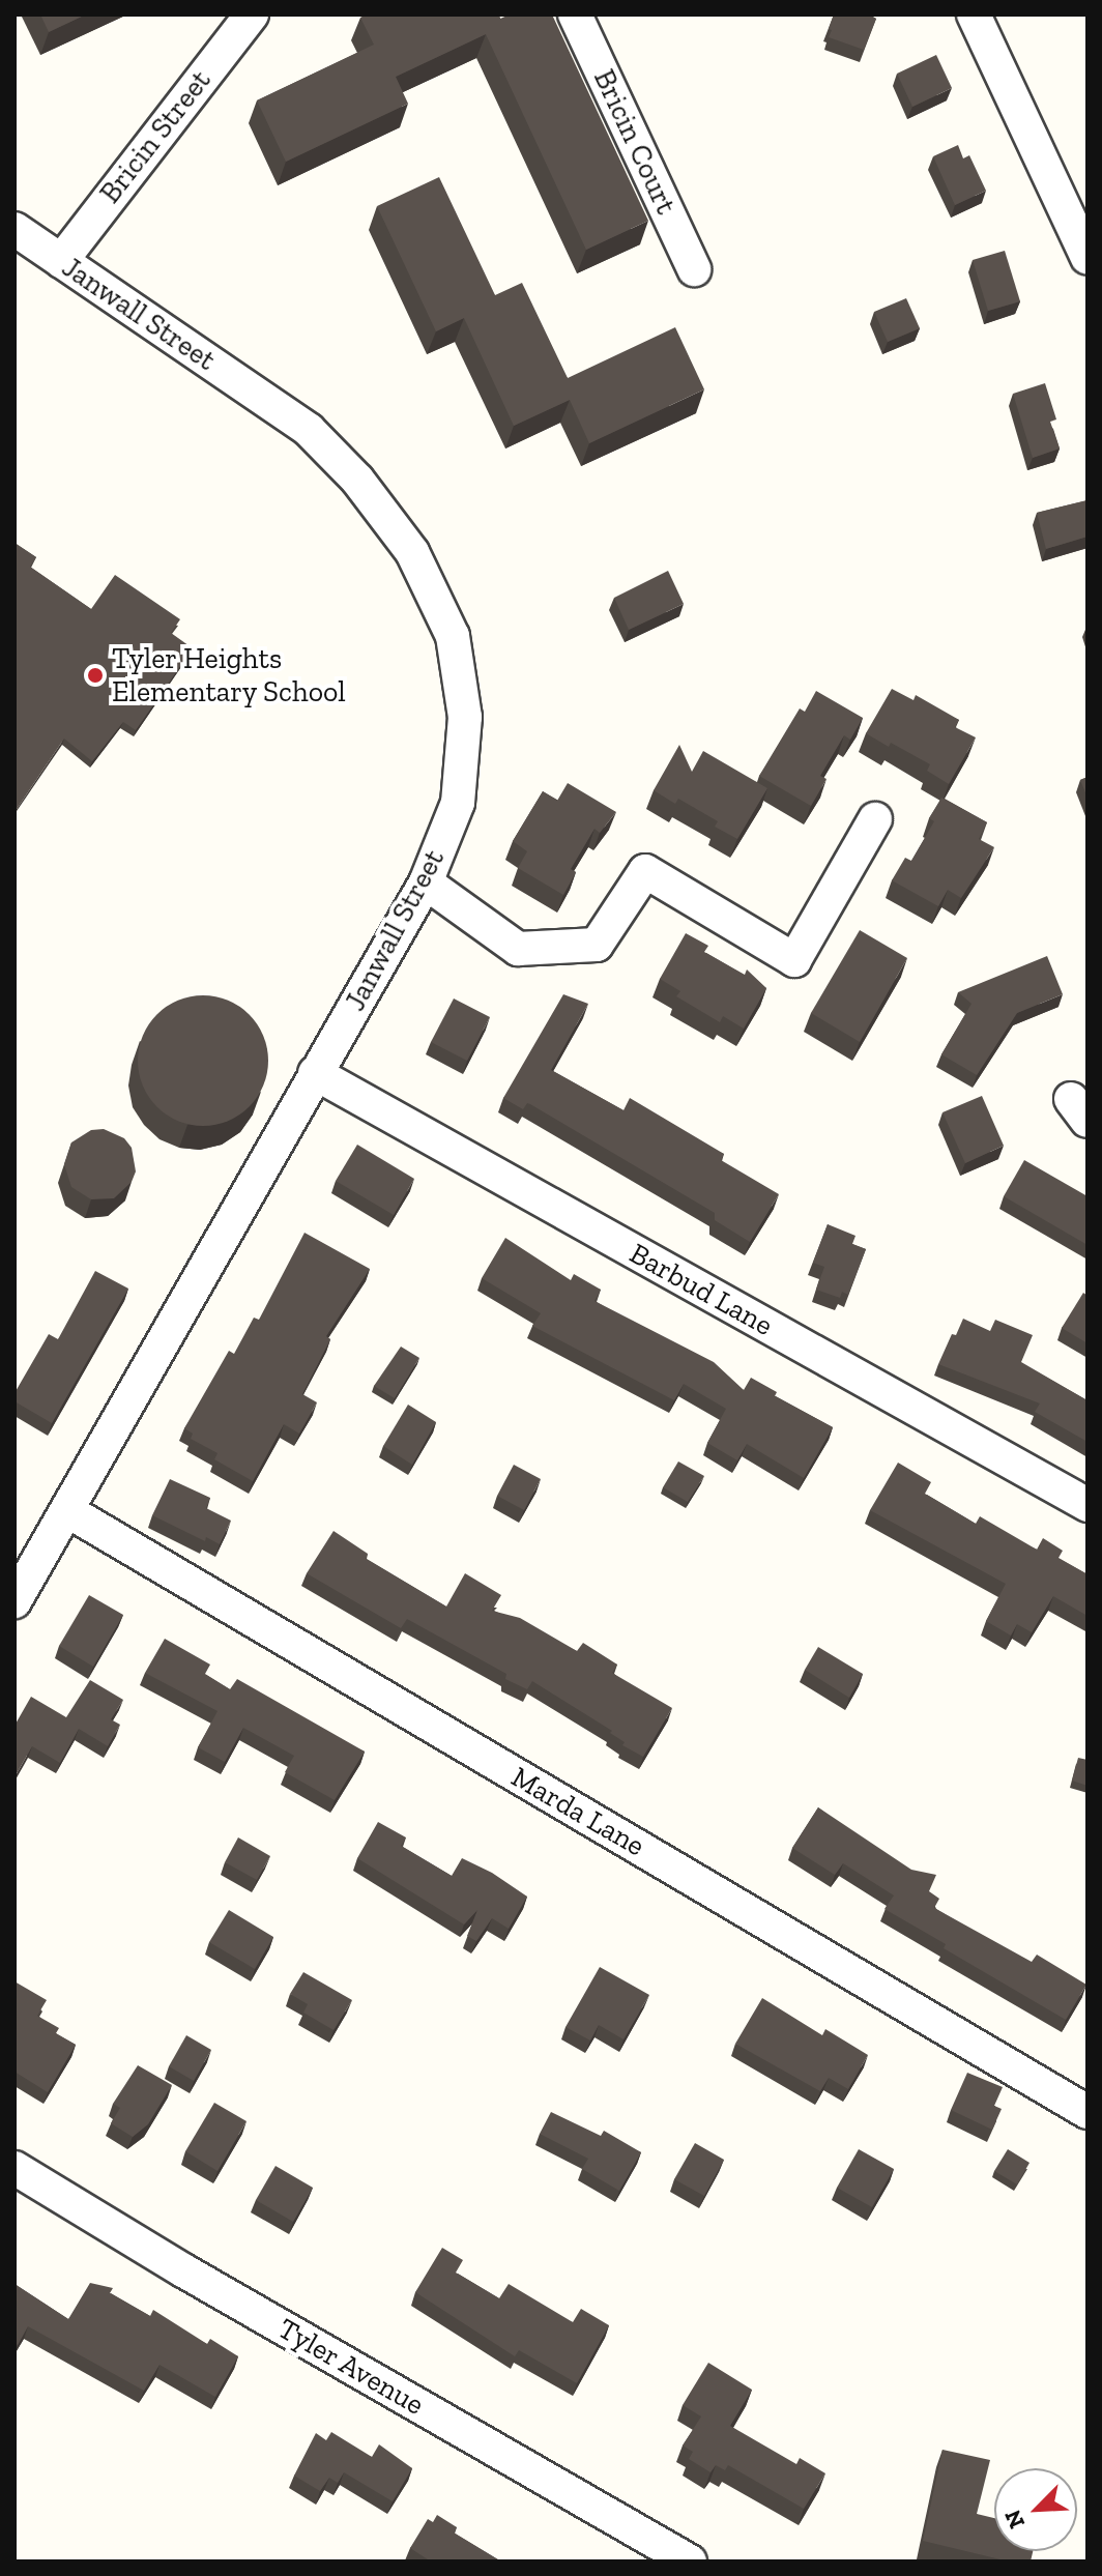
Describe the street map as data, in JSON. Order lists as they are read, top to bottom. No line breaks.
{"streets":{"street":["Bricin Street","Bricin Court","Janwall Street","Barbud Lane","Marda Lane","Tyler Avenue"]},"crossings":[["Bricin Street","Janwall Street"],["Janwall Street","Barbud Lane"],["Janwall Street","Marda Lane"]],"places":["Tyler Heights Elementary School"],"north":"bottom left"}
